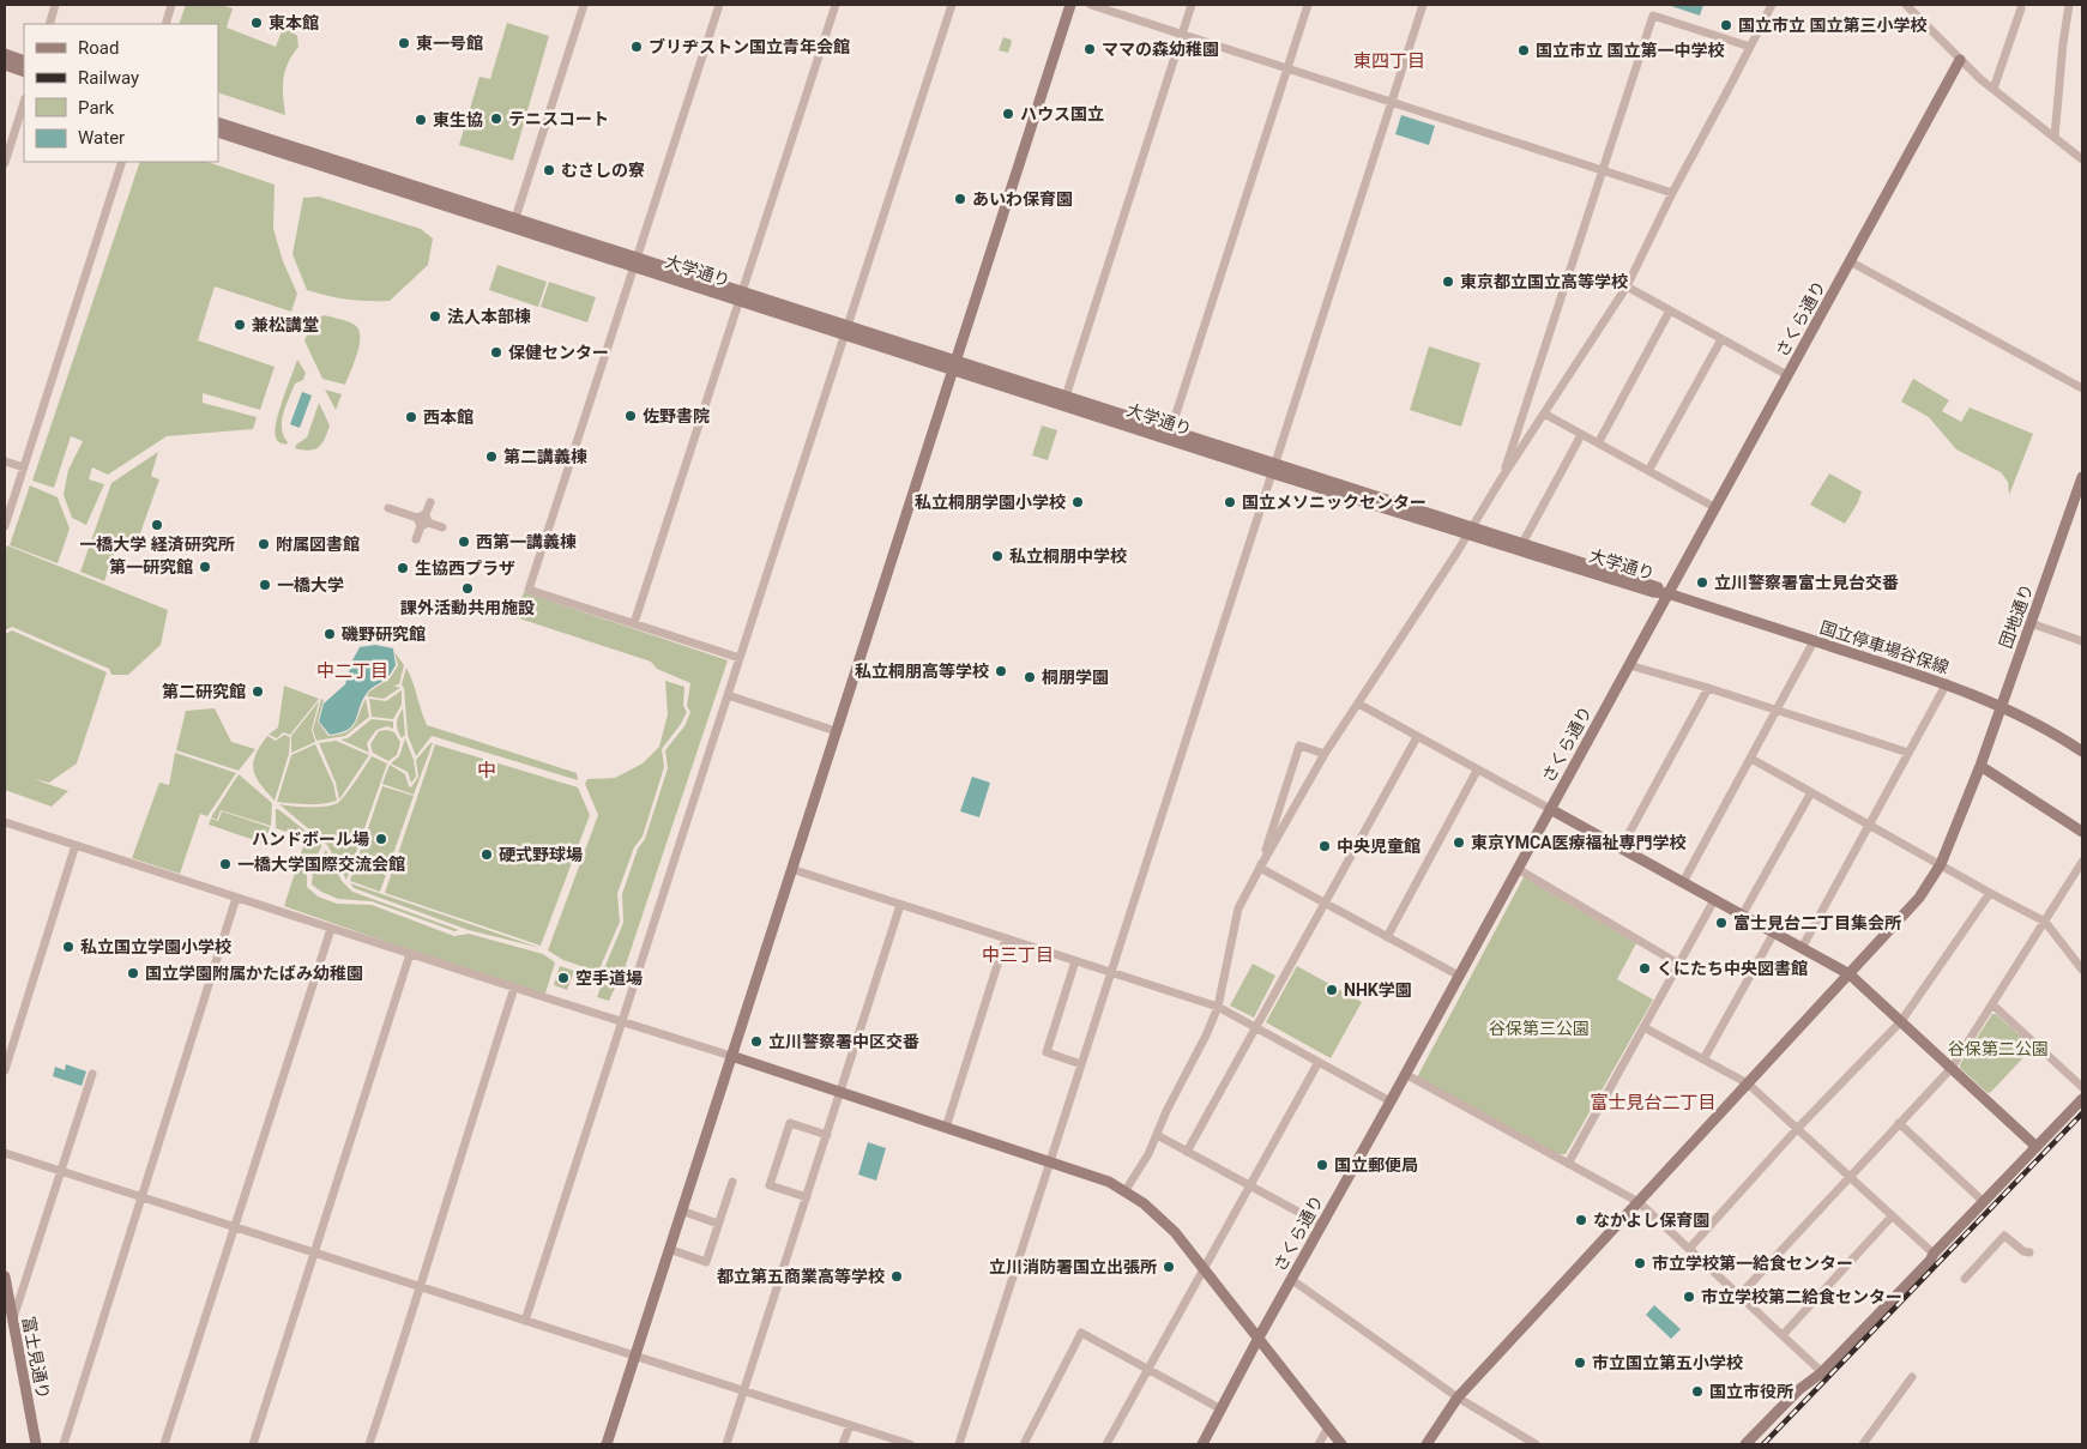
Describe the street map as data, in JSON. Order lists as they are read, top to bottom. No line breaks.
{"streets":{"street":["大学通り","さくら通り","団地通り","国立停車場谷保線","富士見通り"]},"crossings":[["大学通り","さくら通り"],["大学通り","国立停車場谷保線"],["さくら通り","国立停車場谷保線"],["団地通り","国立停車場谷保線"]],"districts":["東四丁目","中二丁目","中","中三丁目","富士見台二丁目"],"parks":["谷保第三公園","谷保第二公園"],"places":["東本館","国立市立 国立第三小学校","東一号館","ブリヂストン国立青年会館","ママの森幼稚園","国立市立 国立第一中学校","ハウス国立","テニスコート","東生協","むさしの寮","あいわ保育園","東京都立国立高等学校","法人本部棟","兼松講堂","保健センター","佐野書院","西本館","第二講義棟","私立桐朋学園小学校","国立メソニックセンター","一橋大学 経済研究所","西第一講義棟","附属図書館","私立桐朋中学校","第一研究館","生協西プラザ","立川警察署富士見台交番","一橋大学","課外活動共用施設","磯野研究館","私立桐朋高等学校","桐朋学園","第二研究館","ハンドボール場","東京YMCA医療福祉専門学校","中央児童館","硬式野球場","一橋大学国際交流会館","富士見台二丁目集会所","私立国立学園小学校","くにたち中央図書館","国立学園附属かたばみ幼稚園","空手道場","NHK学園","立川警察署中区交番","国立郵便局","なかよし保育園","市立学校第一給食センター","立川消防署国立出張所","都立第五商業高等学校","市立学校第二給食センター","市立国立第五小学校","国立市役所"],"legend":["Road","Railway","Park","Water"]}
